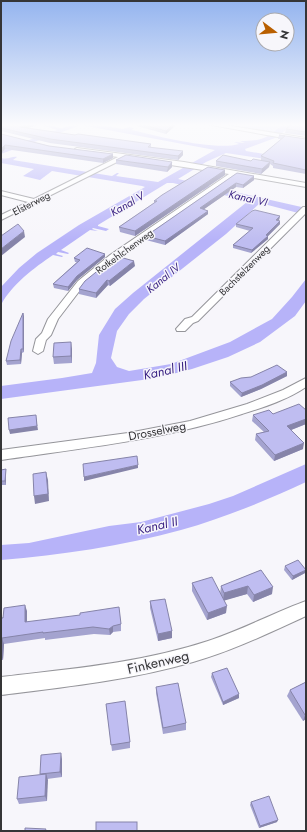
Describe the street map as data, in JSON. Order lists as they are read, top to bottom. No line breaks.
{"streets":{"street":["Elsterweg","Rotkehlchenweg","Bachstelzenweg","Drosselweg","Finkenweg"]},"water":["Kanal VI","Kanal V","Kanal IV","Kanal III","Kanal II"],"north":"right"}
